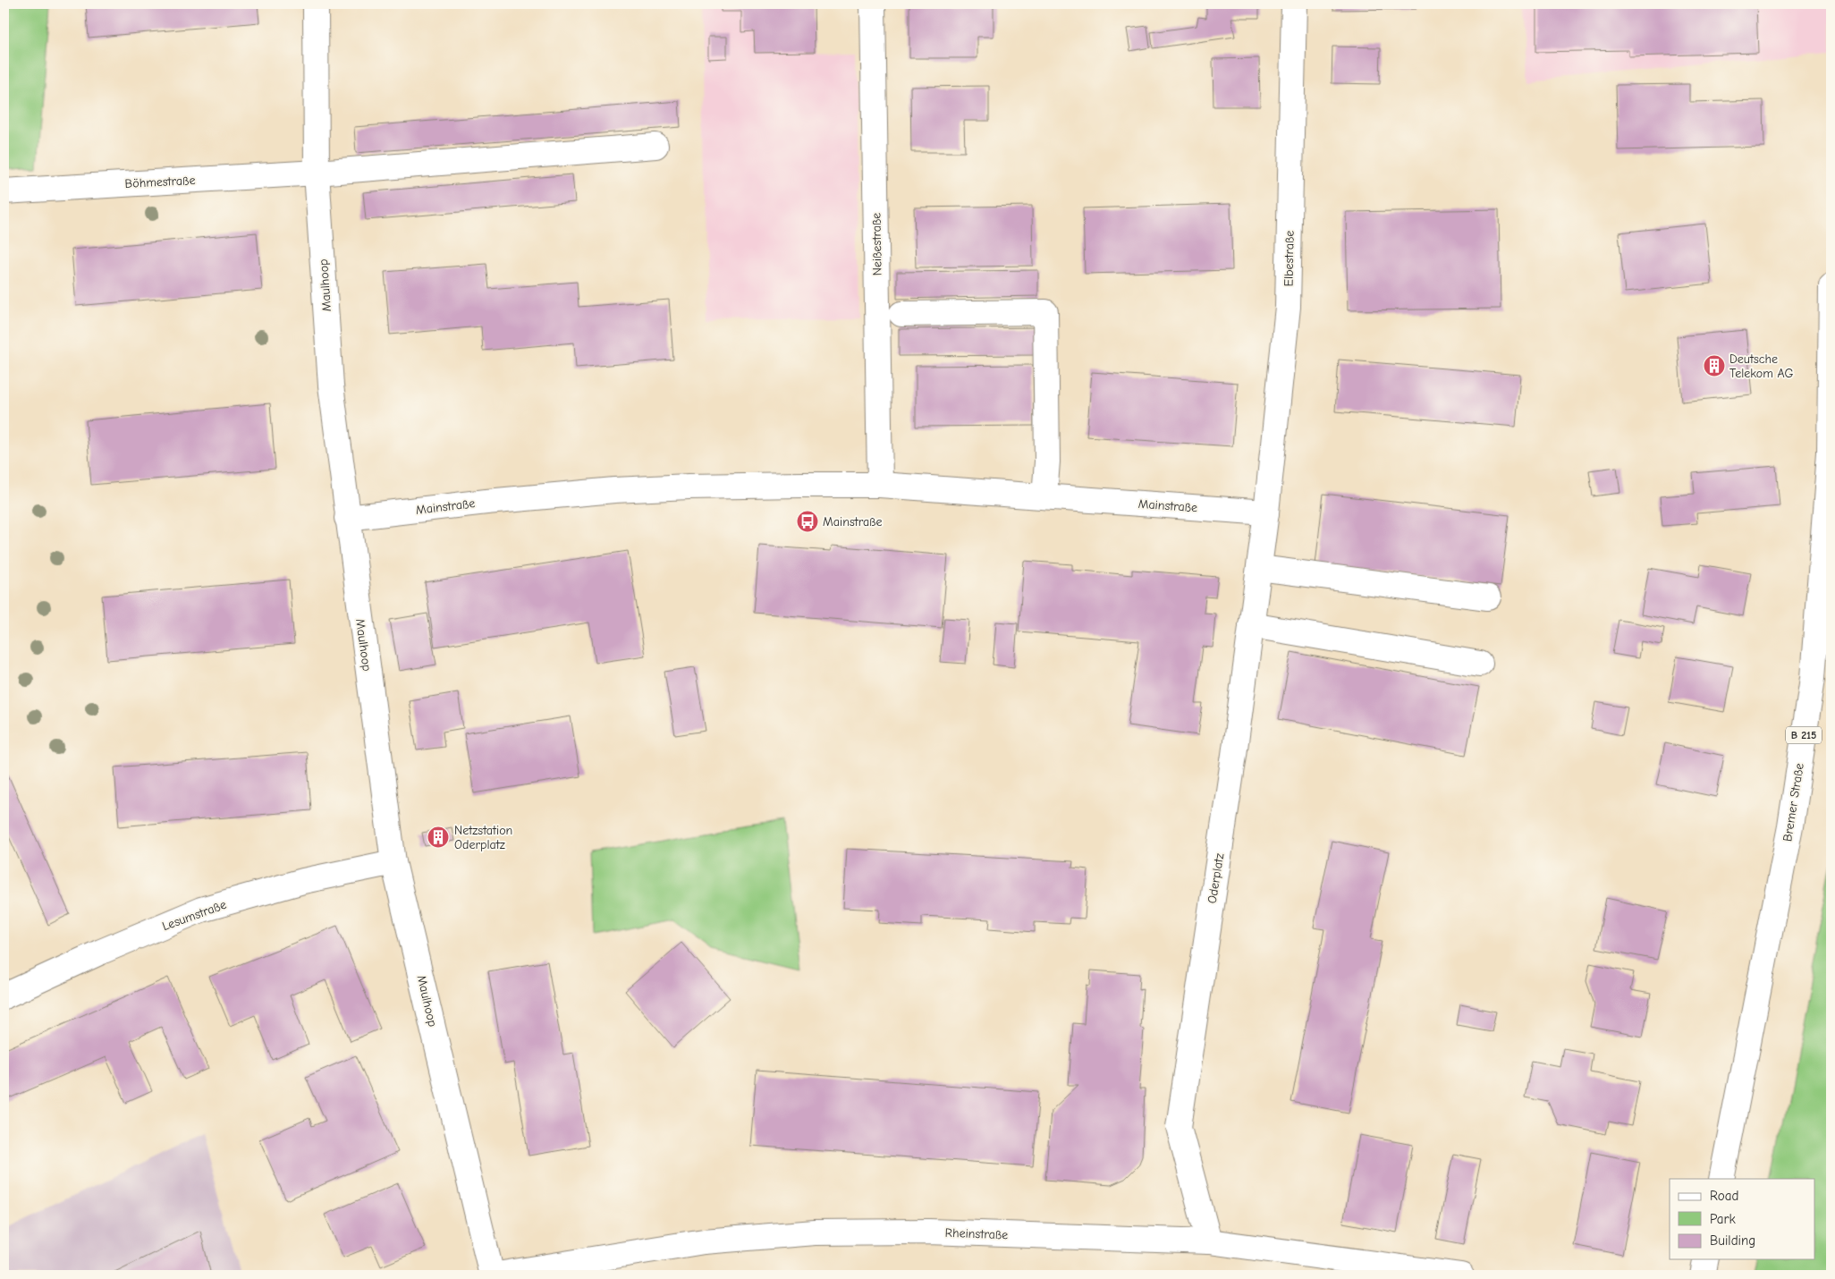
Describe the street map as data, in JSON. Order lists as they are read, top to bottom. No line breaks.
{"streets":{"street":["Böhmestraße","Neißestraße","Elbestraße","Maulhoop","Mainstraße","B 215","Bremer Straße","Oderplatz","Lesumstraße","Rheinstraße"]},"crossings":[["Böhmestraße","Maulhoop"],["Neißestraße","Mainstraße"],["Elbestraße","Mainstraße"],["Elbestraße","Oderplatz"],["Maulhoop","Mainstraße"],["Maulhoop","Lesumstraße"],["Maulhoop","Rheinstraße"],["Mainstraße","Oderplatz"],["Oderplatz","Rheinstraße"]],"places":{"building":["Deutsche Telekom AG","Netzstation Oderplatz"],"bus stop":["Mainstraße"]},"legend":["Road","Park","Building"]}
